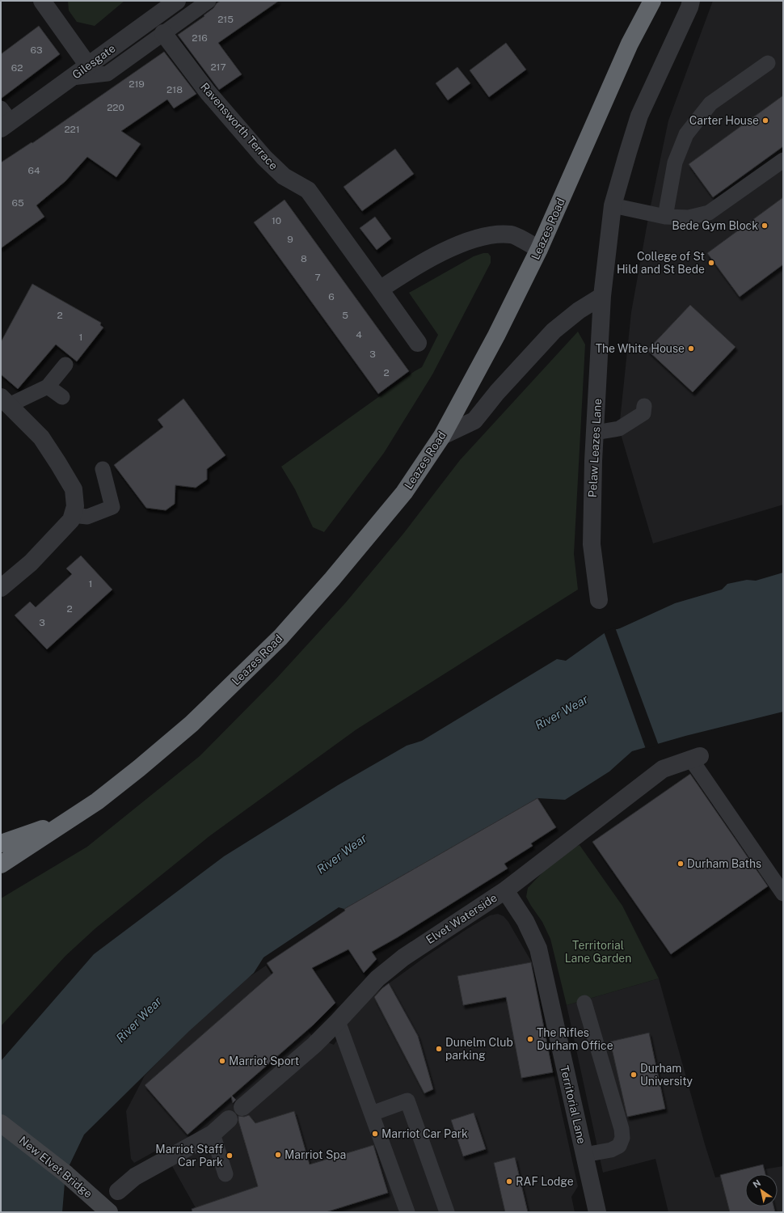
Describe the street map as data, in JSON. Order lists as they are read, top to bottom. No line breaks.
{"streets":{"highway":["Leazes Road"],"street":["Gilesgate","Ravensworth Terrace","Pelaw Leazes Lane","Elvet Waterside","Territorial Lane","New Elvet Bridge"]},"crossings":[["Elvet Waterside","Territorial Lane"]],"water":["River Wear"],"parks":["Territorial Lane Garden"],"places":["Carter House","Bede Gym Block","College of St Hild and St Bede","The White House","Durham Baths","The Rifles Durham Office","Dunelm Club parking","Marriot Sport","Durham University","Marriot Car Park","Marriot Spa","Marriot Staff Car Park","RAF Lodge"],"house_numbers":["215","216","63","217","62","219","218","220","221","64","65","10","9","8","7","6","2","5","4","1","3","2","1","2","3"],"north":"top left"}
